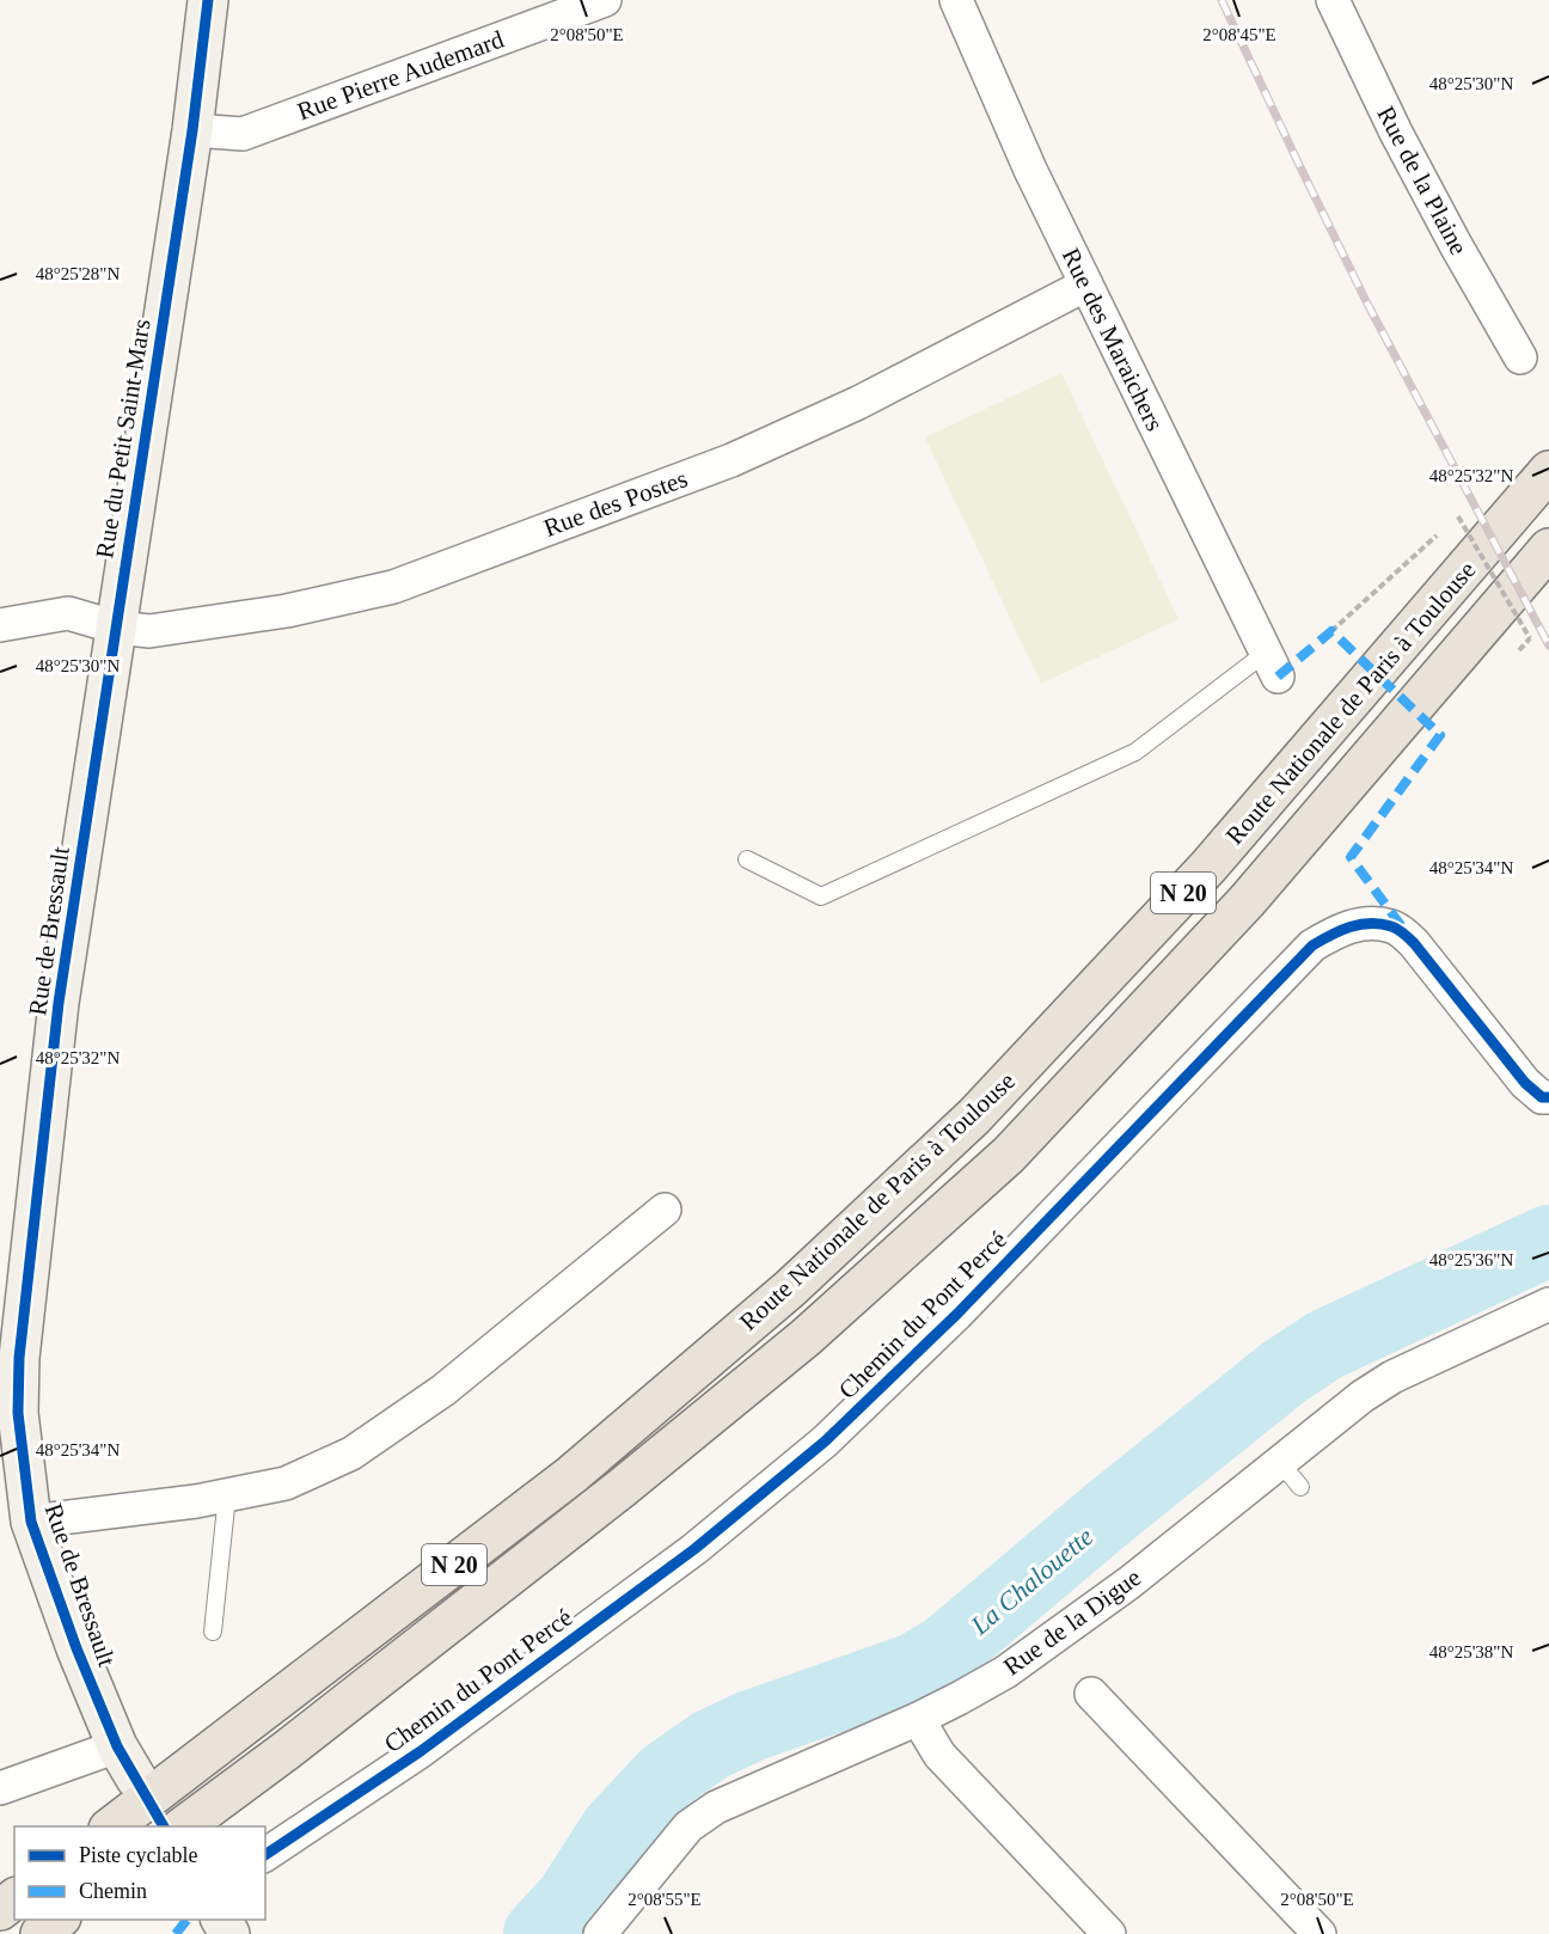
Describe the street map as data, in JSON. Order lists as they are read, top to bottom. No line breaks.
{"streets":{"main road":["Route Nationale de Paris à Toulouse","N 20"],"street":["Rue Pierre Audemard","Rue de la Plaine","Rue des Maraichers","Rue du Petit Saint-Mars","Rue des Postes","Rue de Bressault","Chemin du Pont Percé","Rue de la Digue"]},"crossings":[["Rue Pierre Audemard","Rue du Petit Saint-Mars"],["Rue des Maraichers","Rue des Postes"],["Rue du Petit Saint-Mars","Rue des Postes"],["Rue du Petit Saint-Mars","Rue de Bressault"],["Rue des Postes","Rue de Bressault"]],"water":["La Chalouette"],"legend":["Piste cyclable","Chemin"],"coordinates":["2°08'50\"E","2°08'45\"E","48°25'30\"N","48°25'28\"N","48°25'32\"N","48°25'34\"N","48°25'36\"N","48°25'38\"N","2°08'55\"E"]}
